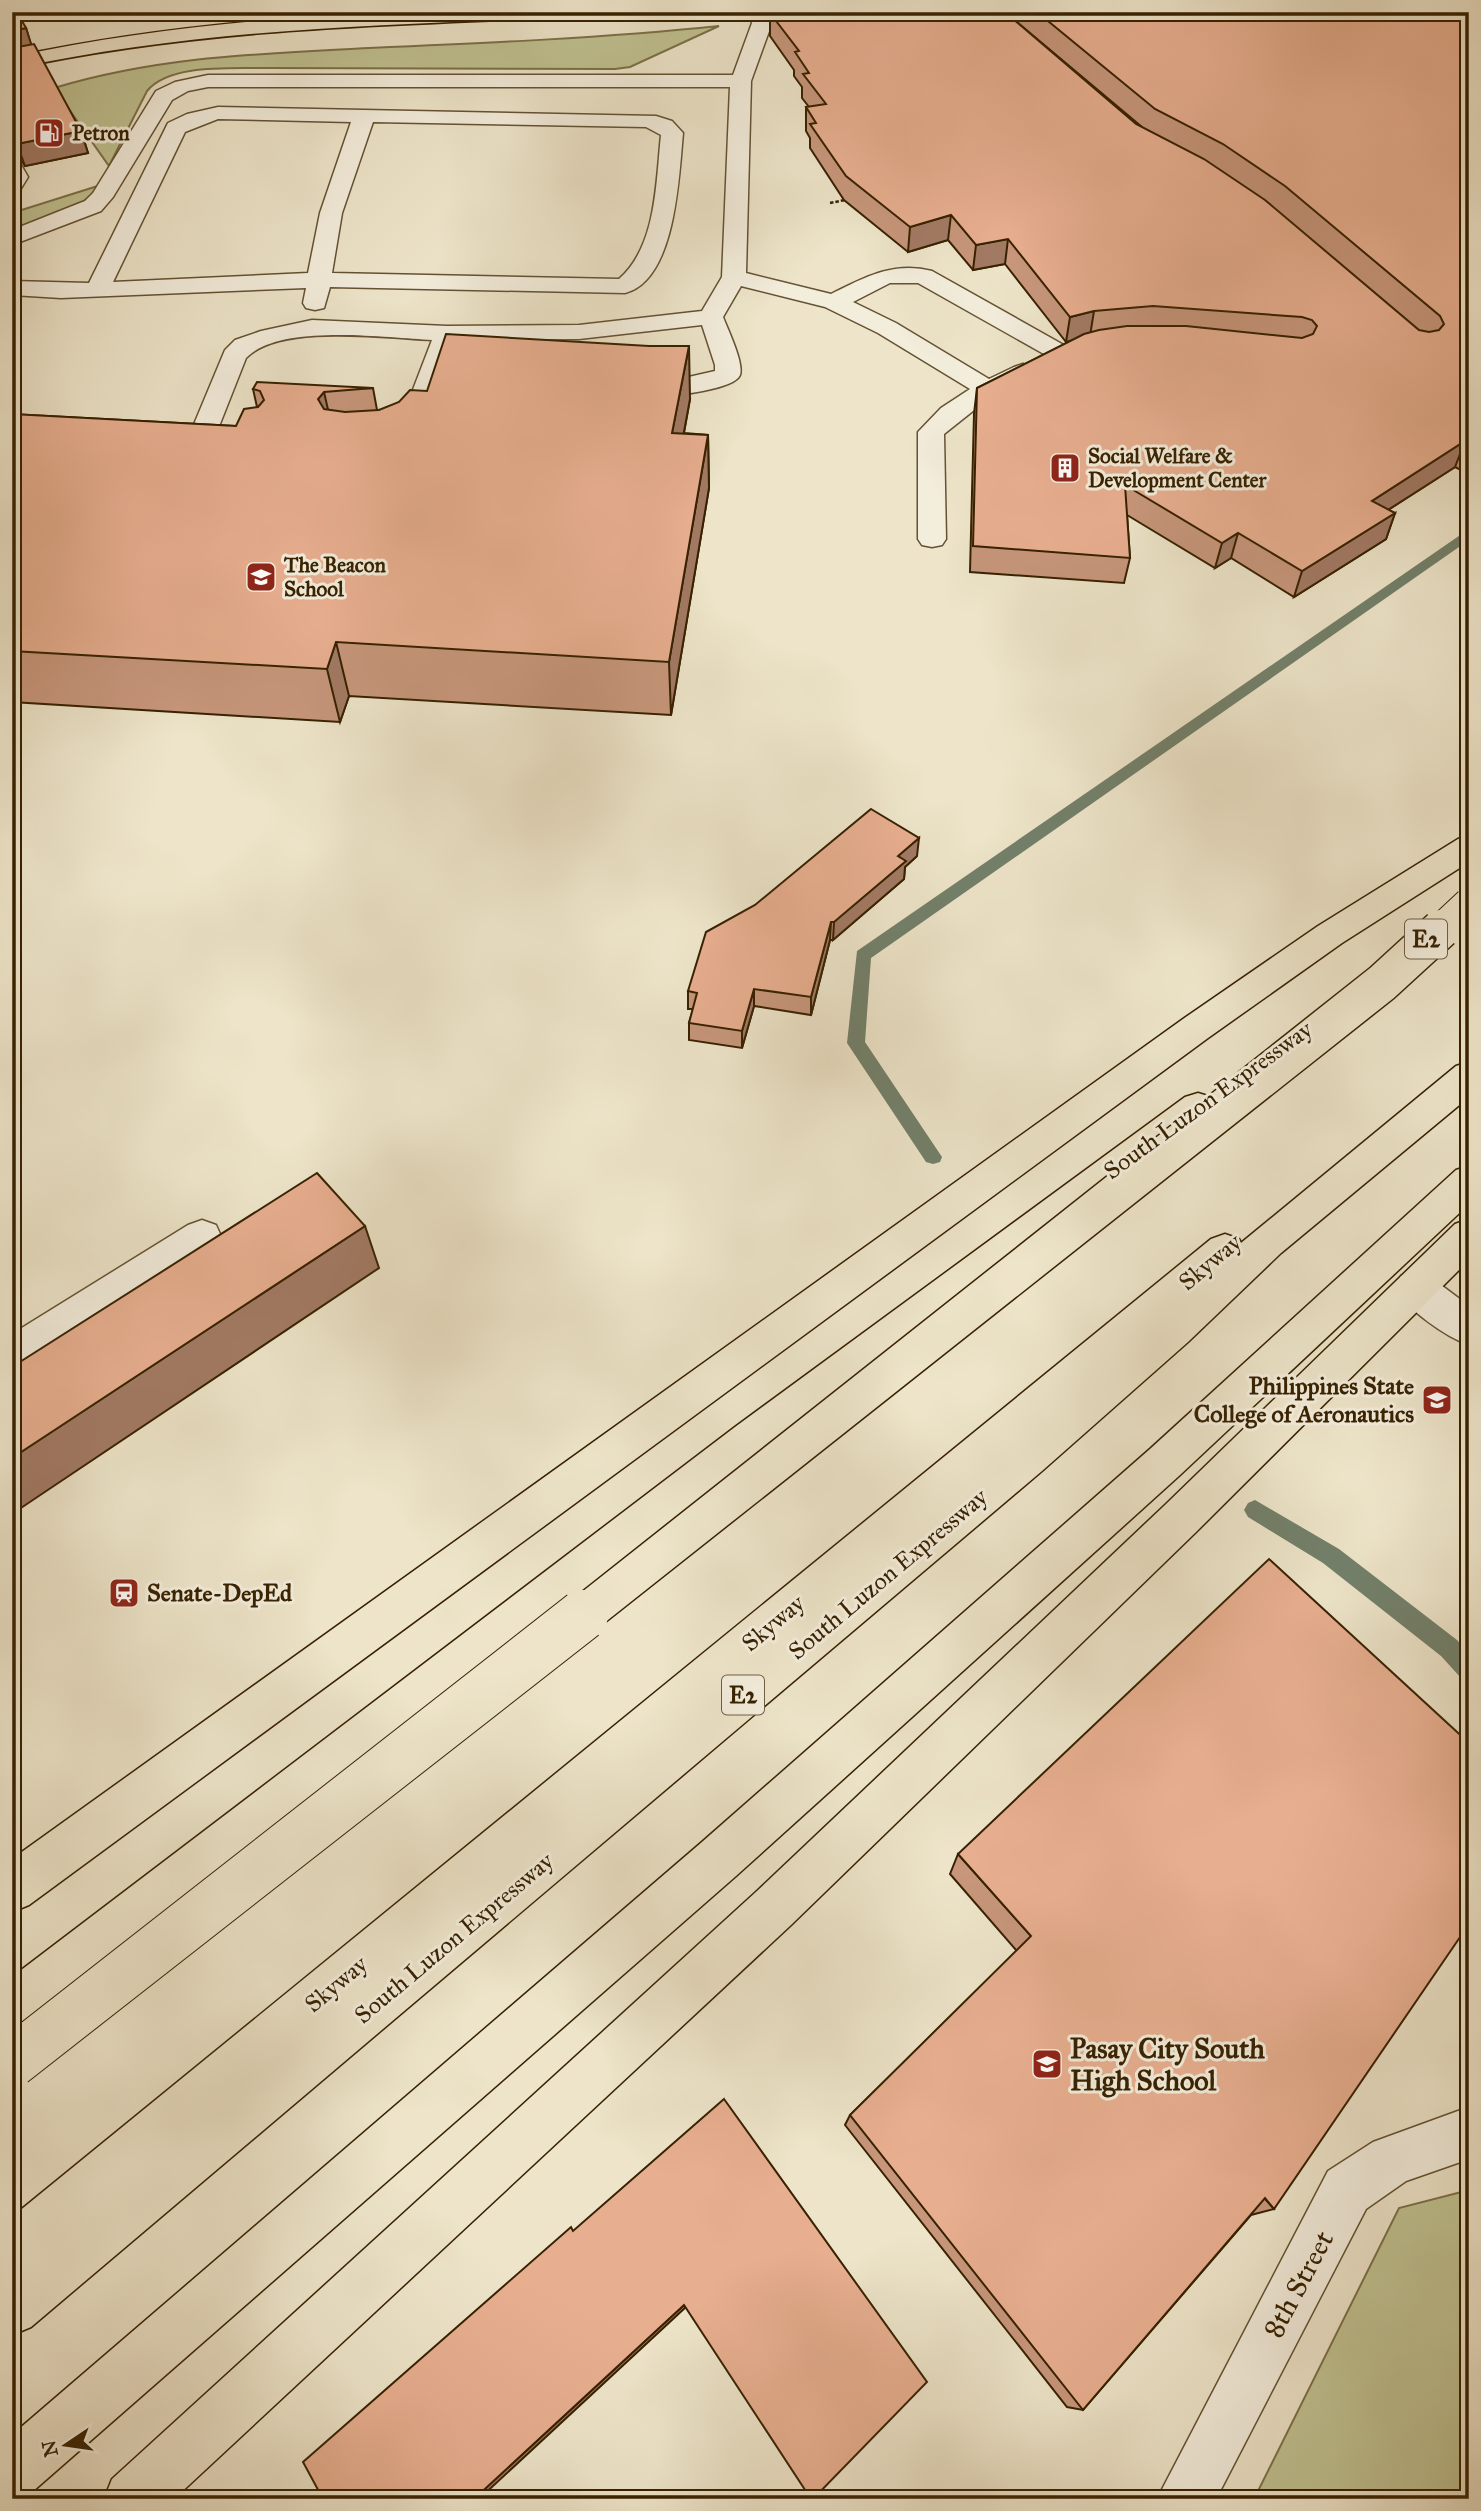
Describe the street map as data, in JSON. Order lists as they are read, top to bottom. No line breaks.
{"streets":{"main road":["E2","South Luzon Expressway","Skyway"],"street":["8th Street"]},"crossings":[["E2","South Luzon Expressway"]],"places":{"fuel station":["Petron"],"building":["Social Welfare & Development Center"],"school or university":["The Beacon School","Philippines State College of Aeronautics","Pasay City South High School"],"station":["Senate-DepEd"]},"north":"left"}
